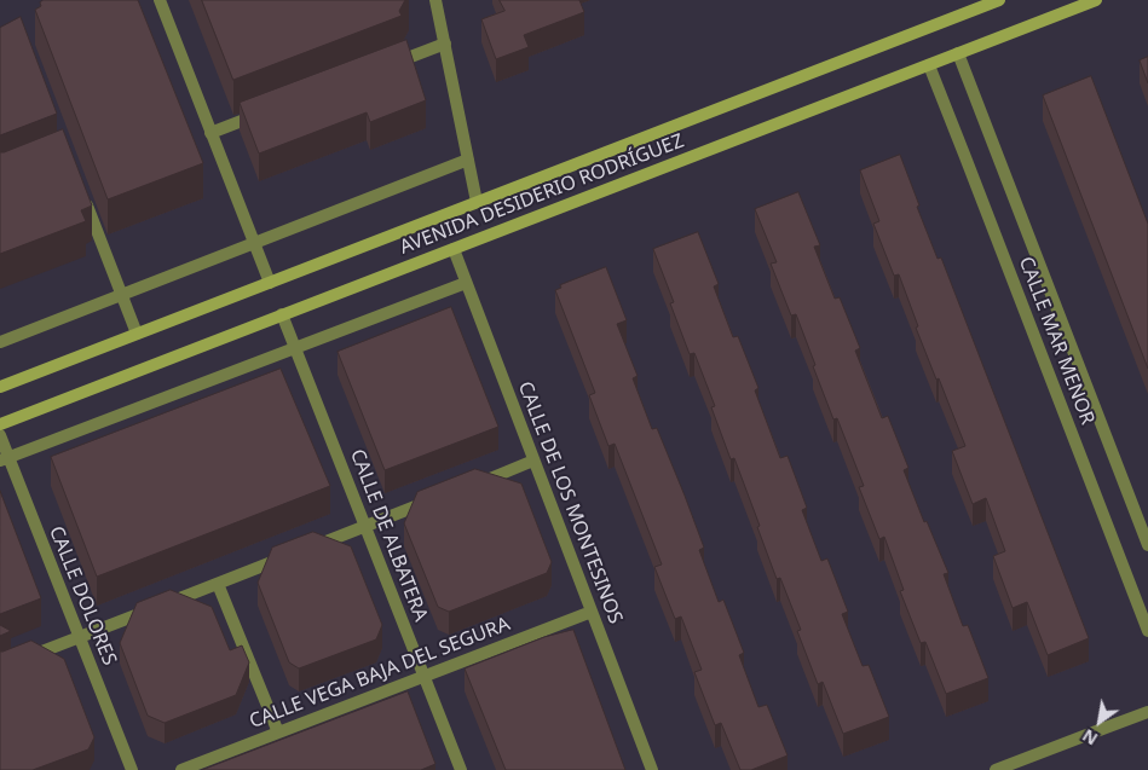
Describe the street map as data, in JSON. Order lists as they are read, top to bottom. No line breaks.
{"streets":{"street":["AVENIDA DESIDERIO RODRÍGUEZ","CALLE MAR MENOR","CALLE DE LOS MONTESINOS","CALLE DE ALBATERA","CALLE DOLORES","CALLE VEGA BAJA DEL SEGURA"]},"crossings":[["AVENIDA DESIDERIO RODRÍGUEZ","CALLE MAR MENOR"],["AVENIDA DESIDERIO RODRÍGUEZ","CALLE DE LOS MONTESINOS"],["AVENIDA DESIDERIO RODRÍGUEZ","CALLE DE ALBATERA"],["CALLE DE LOS MONTESINOS","CALLE VEGA BAJA DEL SEGURA"],["CALLE DE ALBATERA","CALLE VEGA BAJA DEL SEGURA"]],"north":"bottom left"}
